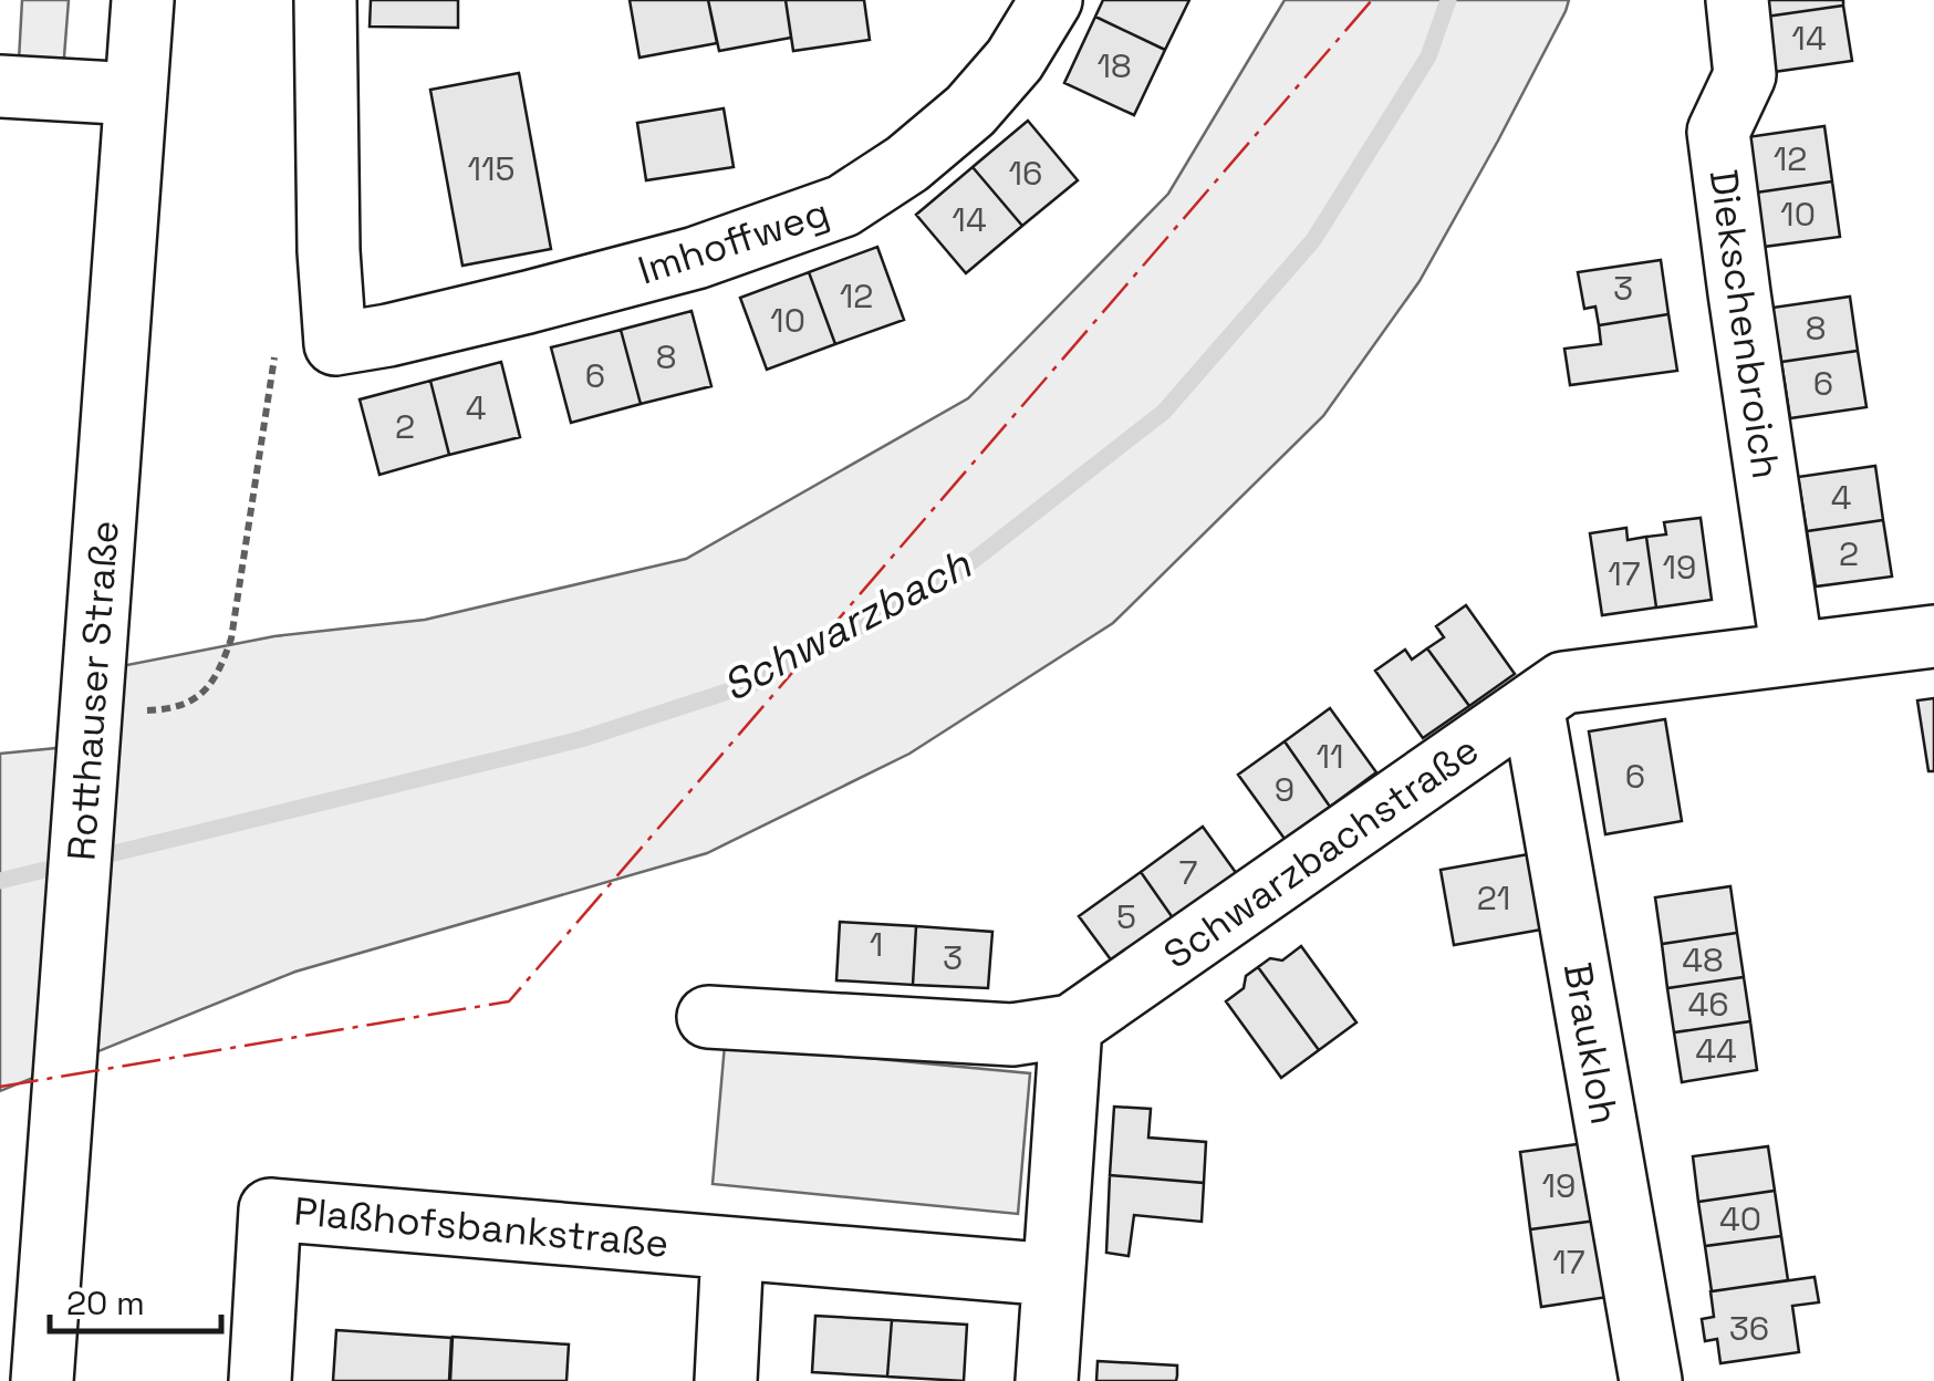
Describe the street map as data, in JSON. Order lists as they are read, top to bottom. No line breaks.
{"streets":{"street":["Imhoffweg","Diekschenbroich","Rotthauser Straße","Schwarzbachstraße","Braukloh","Plaßhofsbankstraße"]},"crossings":[["Diekschenbroich","Schwarzbachstraße"],["Schwarzbachstraße","Braukloh"]],"water":["Schwarzbach"],"house_numbers":["14","18","12","115","16","10","14","3","12","10","8","8","6","6","4","2","4","2","19","17","11","6","9","7","21","5","1","3","48","46","44","19","40","17","36"],"scale_bar":"20 m"}
